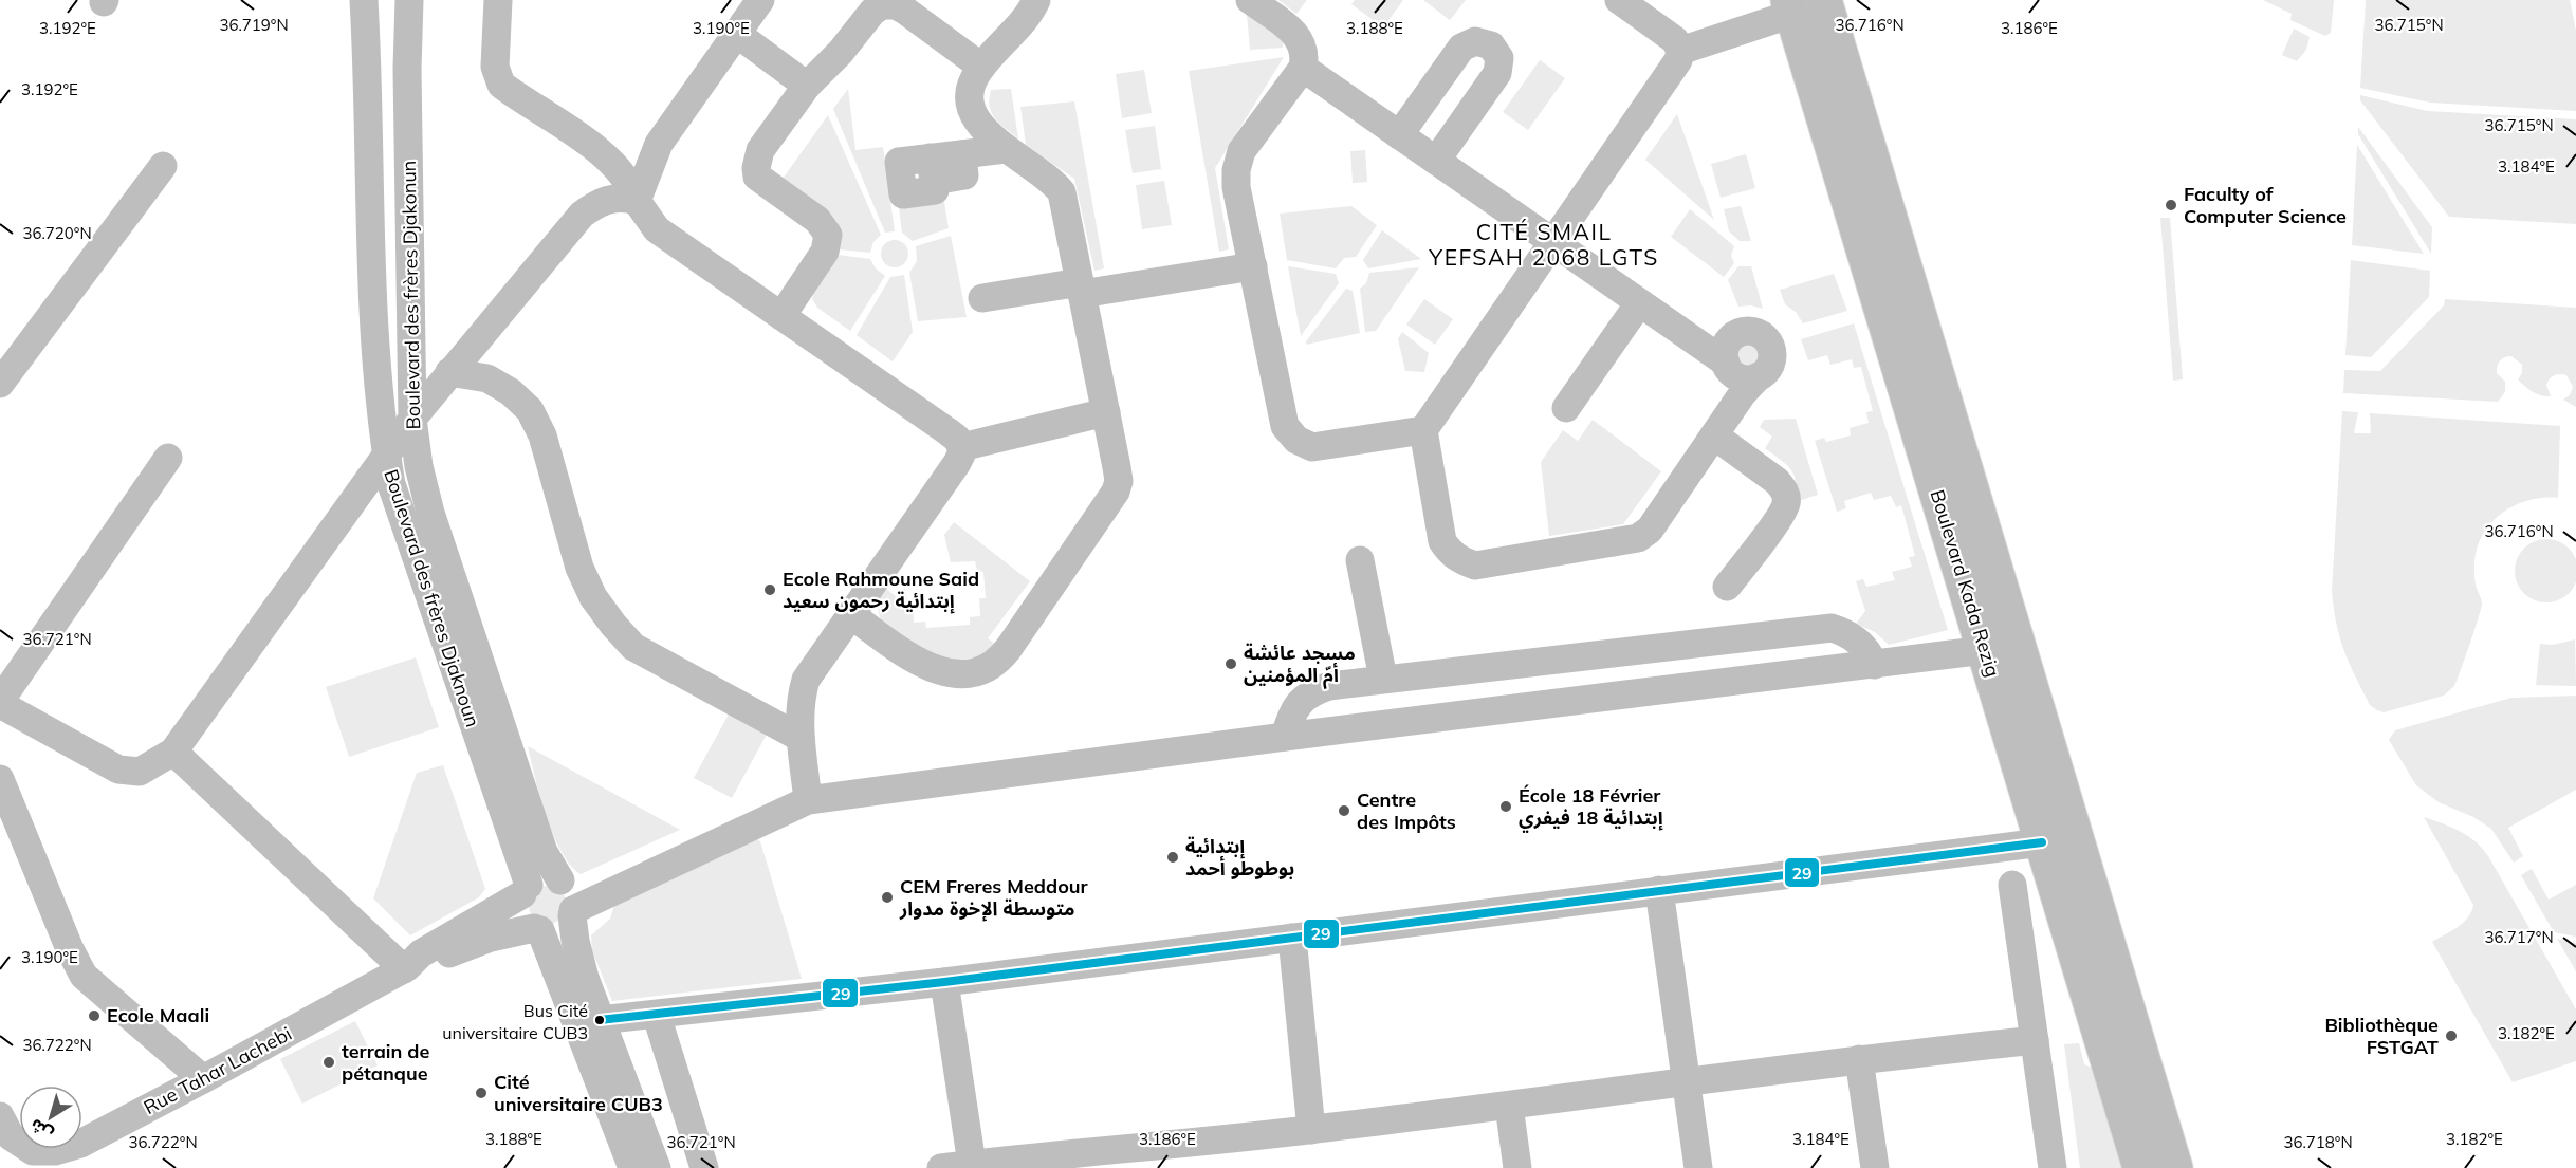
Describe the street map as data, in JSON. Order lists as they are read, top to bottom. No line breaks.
{"streets":{"main road":["Boulevard Kada Rezig"],"street":["Boulevard des frères Djakonun","Boulevard des frères Djaknoun","Rue Tahar Lachebi"]},"crossings":[["Boulevard des frères Djakonun","Boulevard des frères Djaknoun"]],"districts":["CITÉ SMAIL YEFSAH 2068 LGTS"],"places":["Faculty of Computer Science","Ecole Rahmoune Said إبتدائية رحمون سعيد","مسجد عائشة أمّ المؤمنين","École 18 Février إبتدائية 18 فيفري","Centre des Impôts","إبتدائية بوطوطو أحمد","CEM Freres Meddour متوسطة الإخوة مدوار","Ecole Maali","Bus Cité universitaire CUB3","Bibliothèque FSTGAT","terrain de pétanque","Cité universitaire CUB3"],"lines":["transit line 29"],"north":"bottom left","coordinates":["36.719°N","36.716°N","36.715°N","3.192°E","3.190°E","3.188°E","3.186°E","3.184°E","36.720°N","36.721°N","36.717°N","3.182°E","36.722°N","36.718°N"]}
